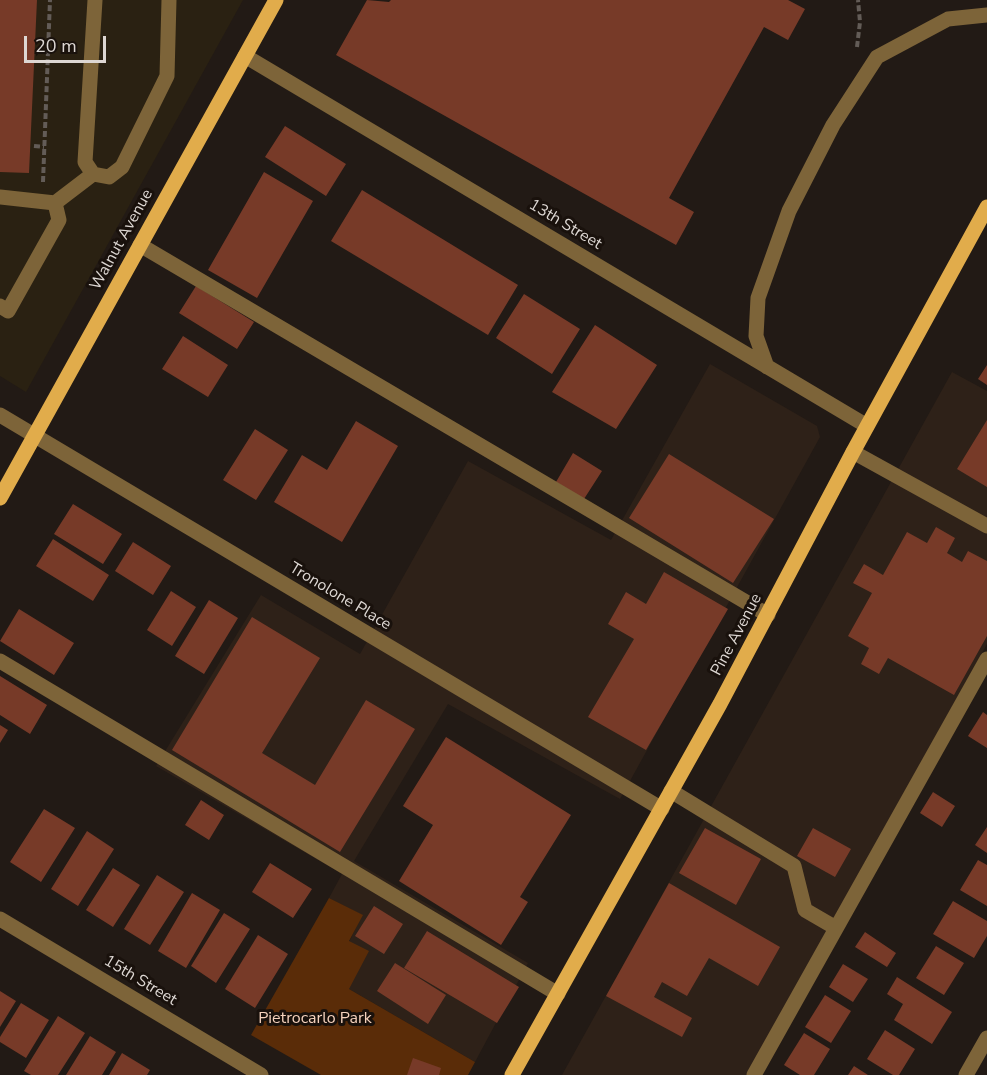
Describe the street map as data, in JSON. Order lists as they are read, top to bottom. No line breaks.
{"streets":{"main road":["Walnut Avenue","Pine Avenue"],"street":["13th Street","Tronolone Place","15th Street"]},"crossings":[["13th Street","Walnut Avenue"],["13th Street","Pine Avenue"],["Walnut Avenue","Tronolone Place"],["Tronolone Place","Pine Avenue"]],"parks":["Pietrocarlo Park"],"scale_bar":"20 m"}
